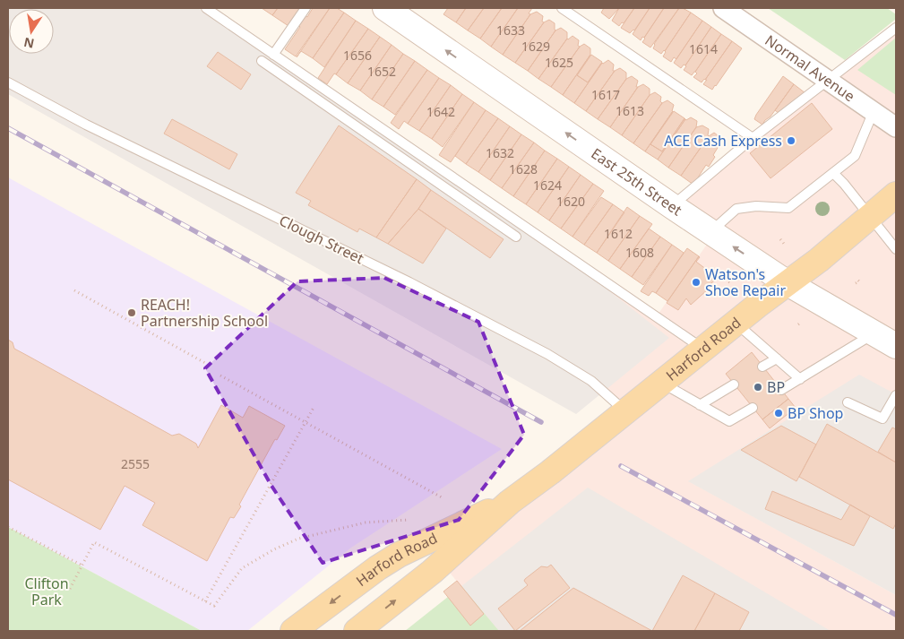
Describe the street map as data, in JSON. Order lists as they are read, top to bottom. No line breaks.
{"streets":{"main road":["East 25th Street","Harford Road"],"street":["Normal Avenue"],"lane":["Clough Street"]},"crossings":[["East 25th Street","Harford Road"],["Clough Street","Harford Road"]],"one_way":["East 25th Street"],"parks":["Clifton Park"],"places":["ACE Cash Express","Watson's Shoe Repair","REACH! Partnership School","BP","BP Shop"],"house_numbers":["1633","1629","1614","1656","1625","1652","1617","1613","1642","1632","1628","1624","1620","1612","1608","2555"],"north":"bottom"}
